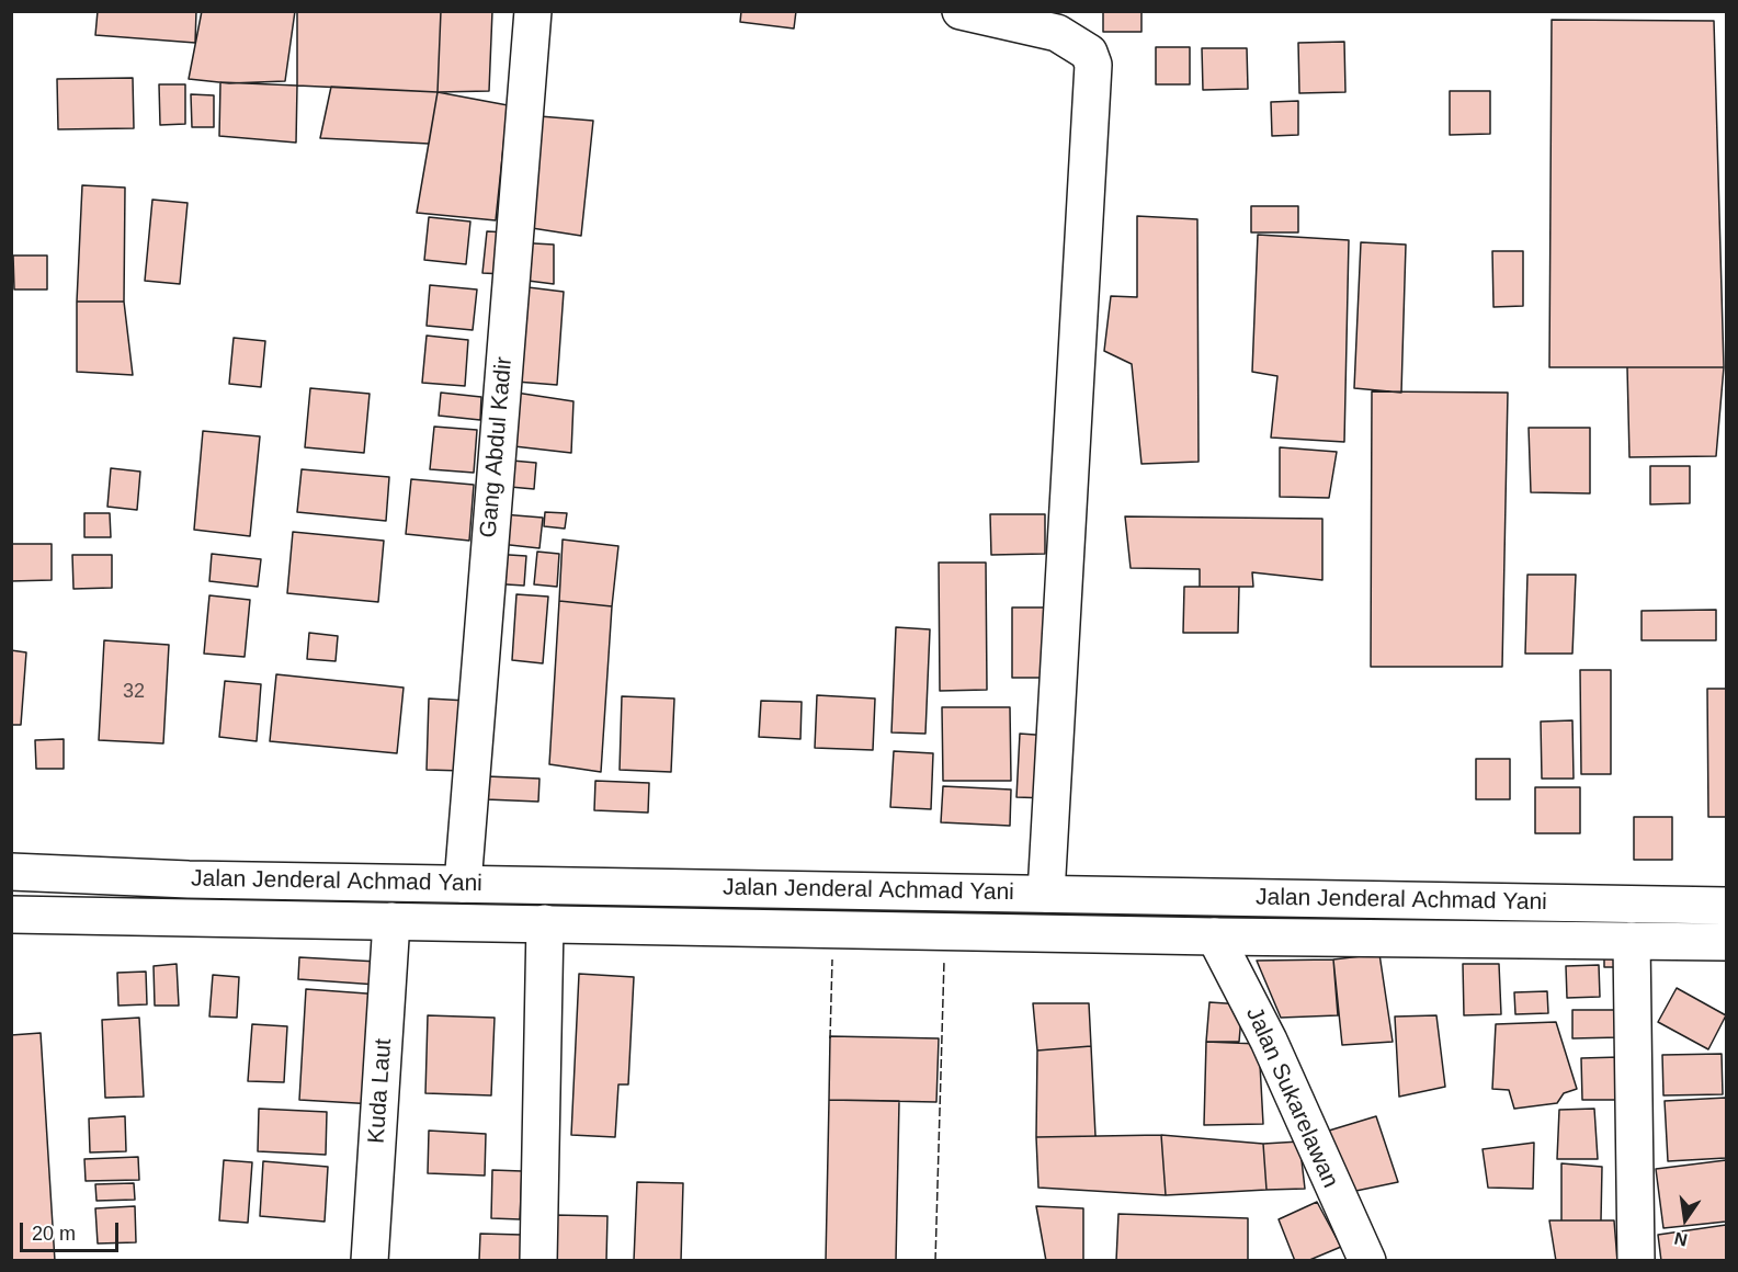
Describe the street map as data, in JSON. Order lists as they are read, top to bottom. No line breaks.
{"streets":{"main road":["Gang Abdul Kadir","Jalan Jenderal Achmad Yani","Kuda Laut","Jalan Sukarelawan"]},"crossings":[["Gang Abdul Kadir","Jalan Jenderal Achmad Yani"],["Jalan Jenderal Achmad Yani","Kuda Laut"],["Jalan Jenderal Achmad Yani","Jalan Sukarelawan"]],"house_numbers":["32"],"scale_bar":"20 m","north":"bottom"}
